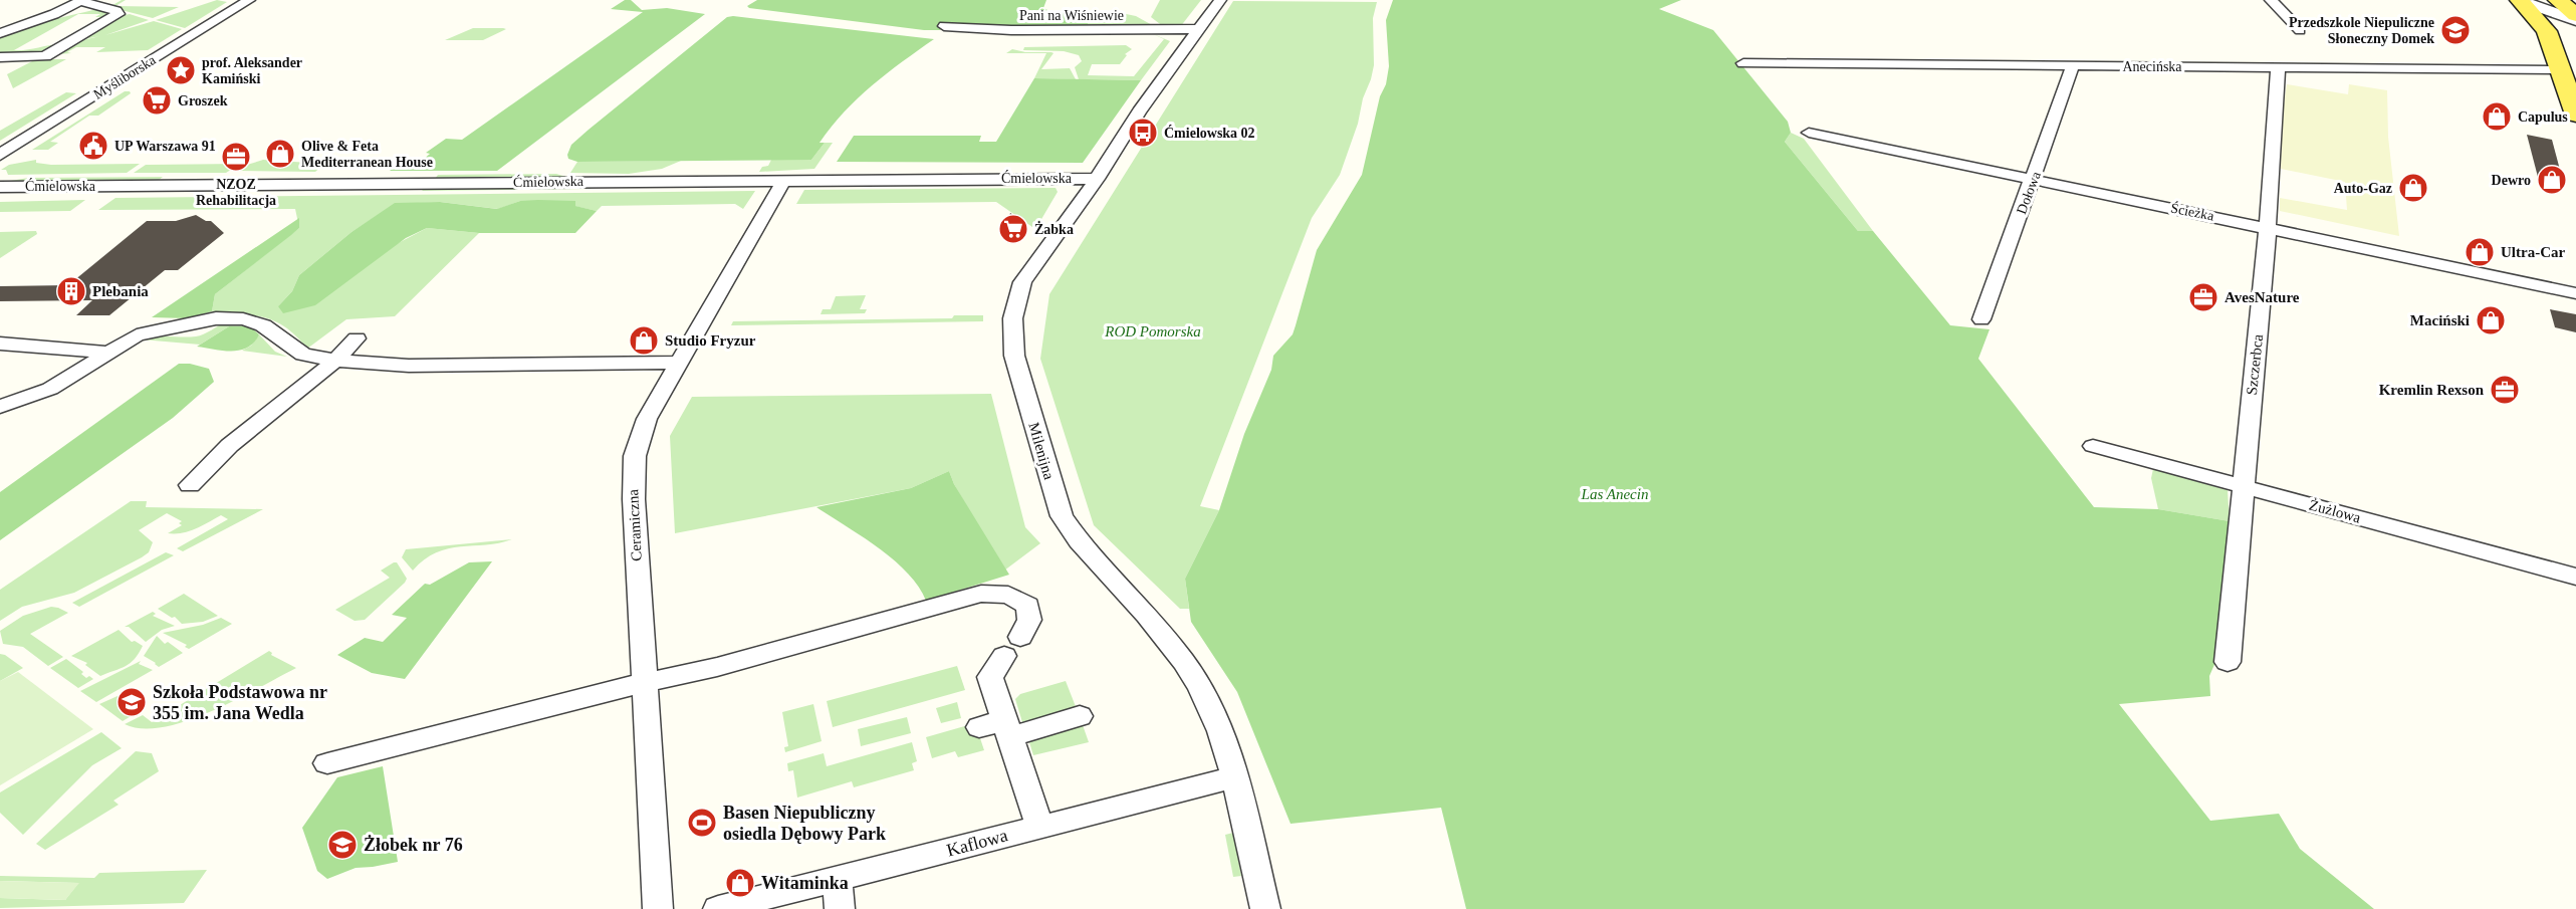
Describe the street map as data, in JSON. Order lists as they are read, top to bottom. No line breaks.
{"streets":{"street":["Pani na Wiśniewie","Anecińska","Myśliborska","Ćmielowska","Dołowa","Ścieżka","Szczerbca","Milenijna","Żużlowa","Ceramiczna","Kaflowa"]},"crossings":[["Pani na Wiśniewie","Milenijna"],["Anecińska","Dołowa"],["Anecińska","Szczerbca"],["Ćmielowska","Milenijna"],["Ćmielowska","Ceramiczna"],["Dołowa","Ścieżka"],["Ścieżka","Szczerbca"],["Szczerbca","Żużlowa"],["Milenijna","Kaflowa"]],"parks":["ROD Pomorska","Las Anecin"],"places":{"school or university":["Przedszkole Niepuliczne Słoneczny Domek","Szkoła Podstawowa nr 355 im. Jana Wedla","Żłobek nr 76"],"place":["prof. Aleksander Kamiński"],"supermarket":["Groszek","Żabka"],"shop":["Capulus","Olive & Feta Mediterranean House","Dewro","Auto-Gaz","Ultra-Car","Maciński","Studio Fryzur","Witaminka"],"bus stop":["Ćmielowska 02"],"public building":["UP Warszawa 91"],"office":["NZOZ Rehabilitacja","AvesNature","Kremlin Rexson"],"building":["Plebania"],"sports":["Basen Niepubliczny osiedla Dębowy Park"]}}
